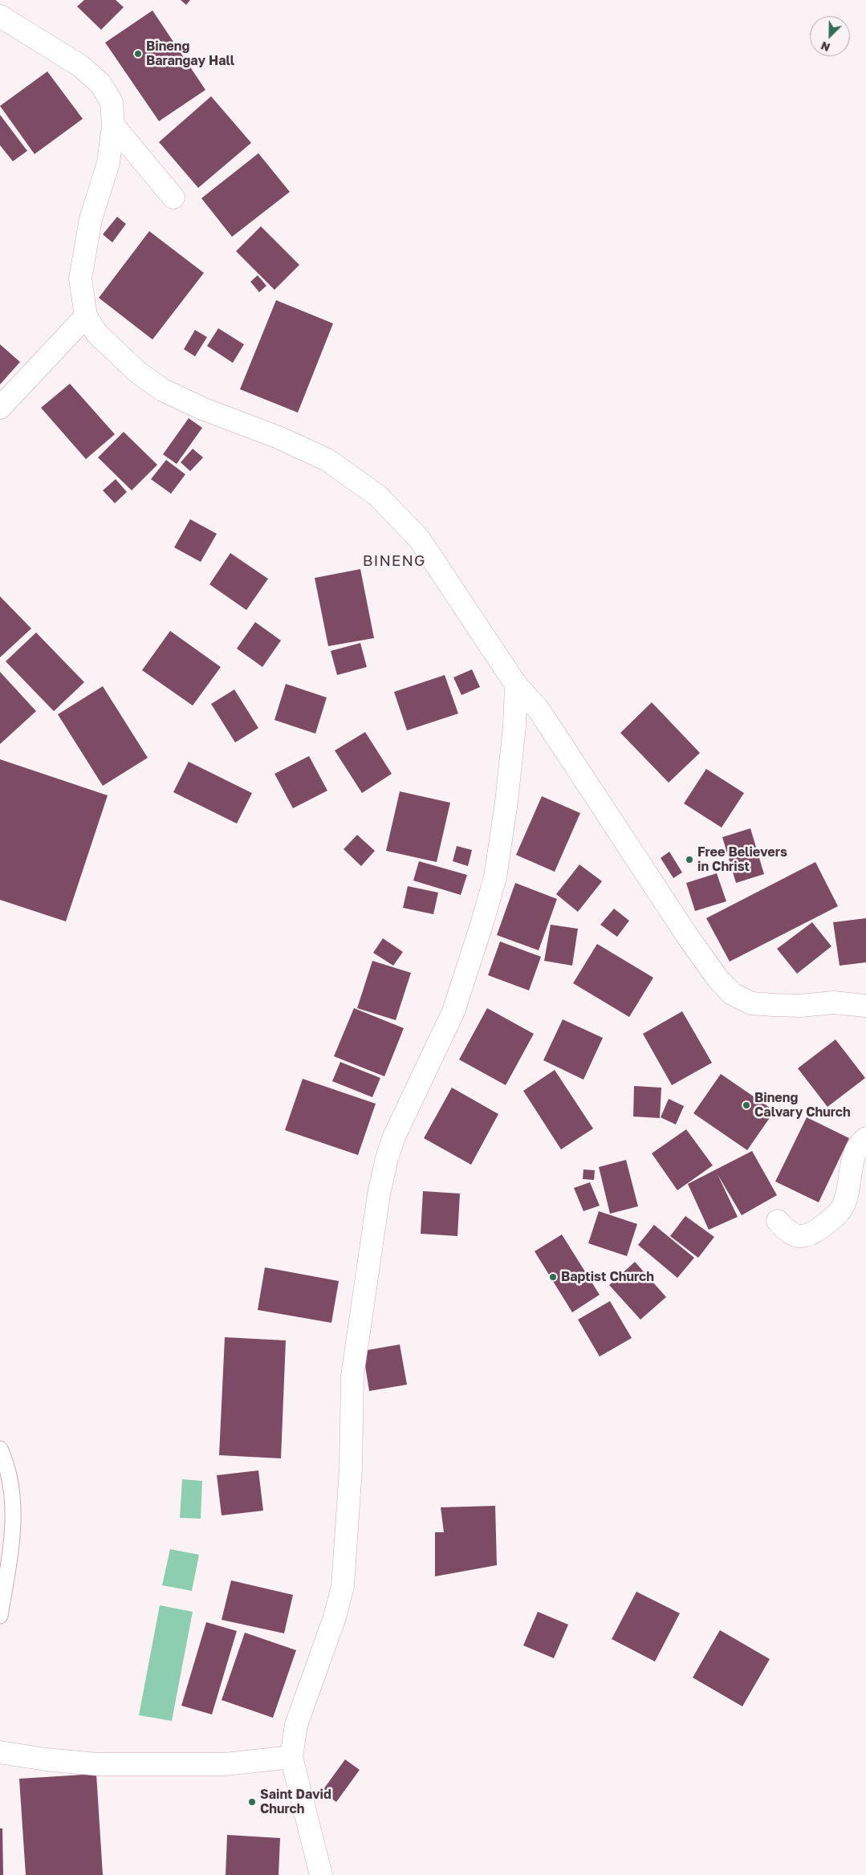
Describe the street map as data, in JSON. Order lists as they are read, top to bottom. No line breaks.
{"districts":["BINENG"],"places":["Bineng Barangay Hall","Free Believers in Christ","Bineng Calvary Church","Baptist Church","Saint David Church"],"north":"bottom left"}
